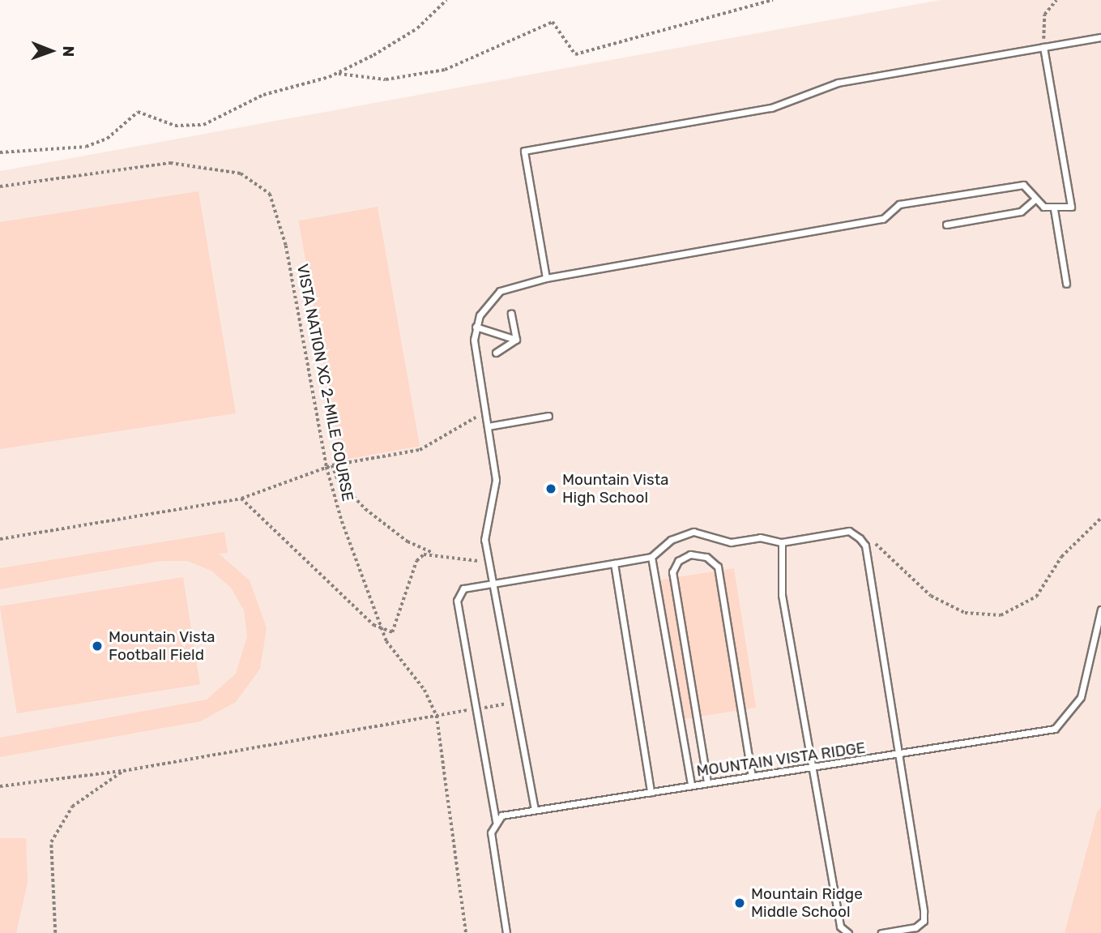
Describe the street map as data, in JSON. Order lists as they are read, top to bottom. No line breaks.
{"streets":{"lane":["MOUNTAIN VISTA RIDGE"],"path":["VISTA NATION XC 2-MILE COURSE"]},"places":["Mountain Vista High School","Mountain Vista Football Field","Mountain Ridge Middle School"],"north":"right"}
